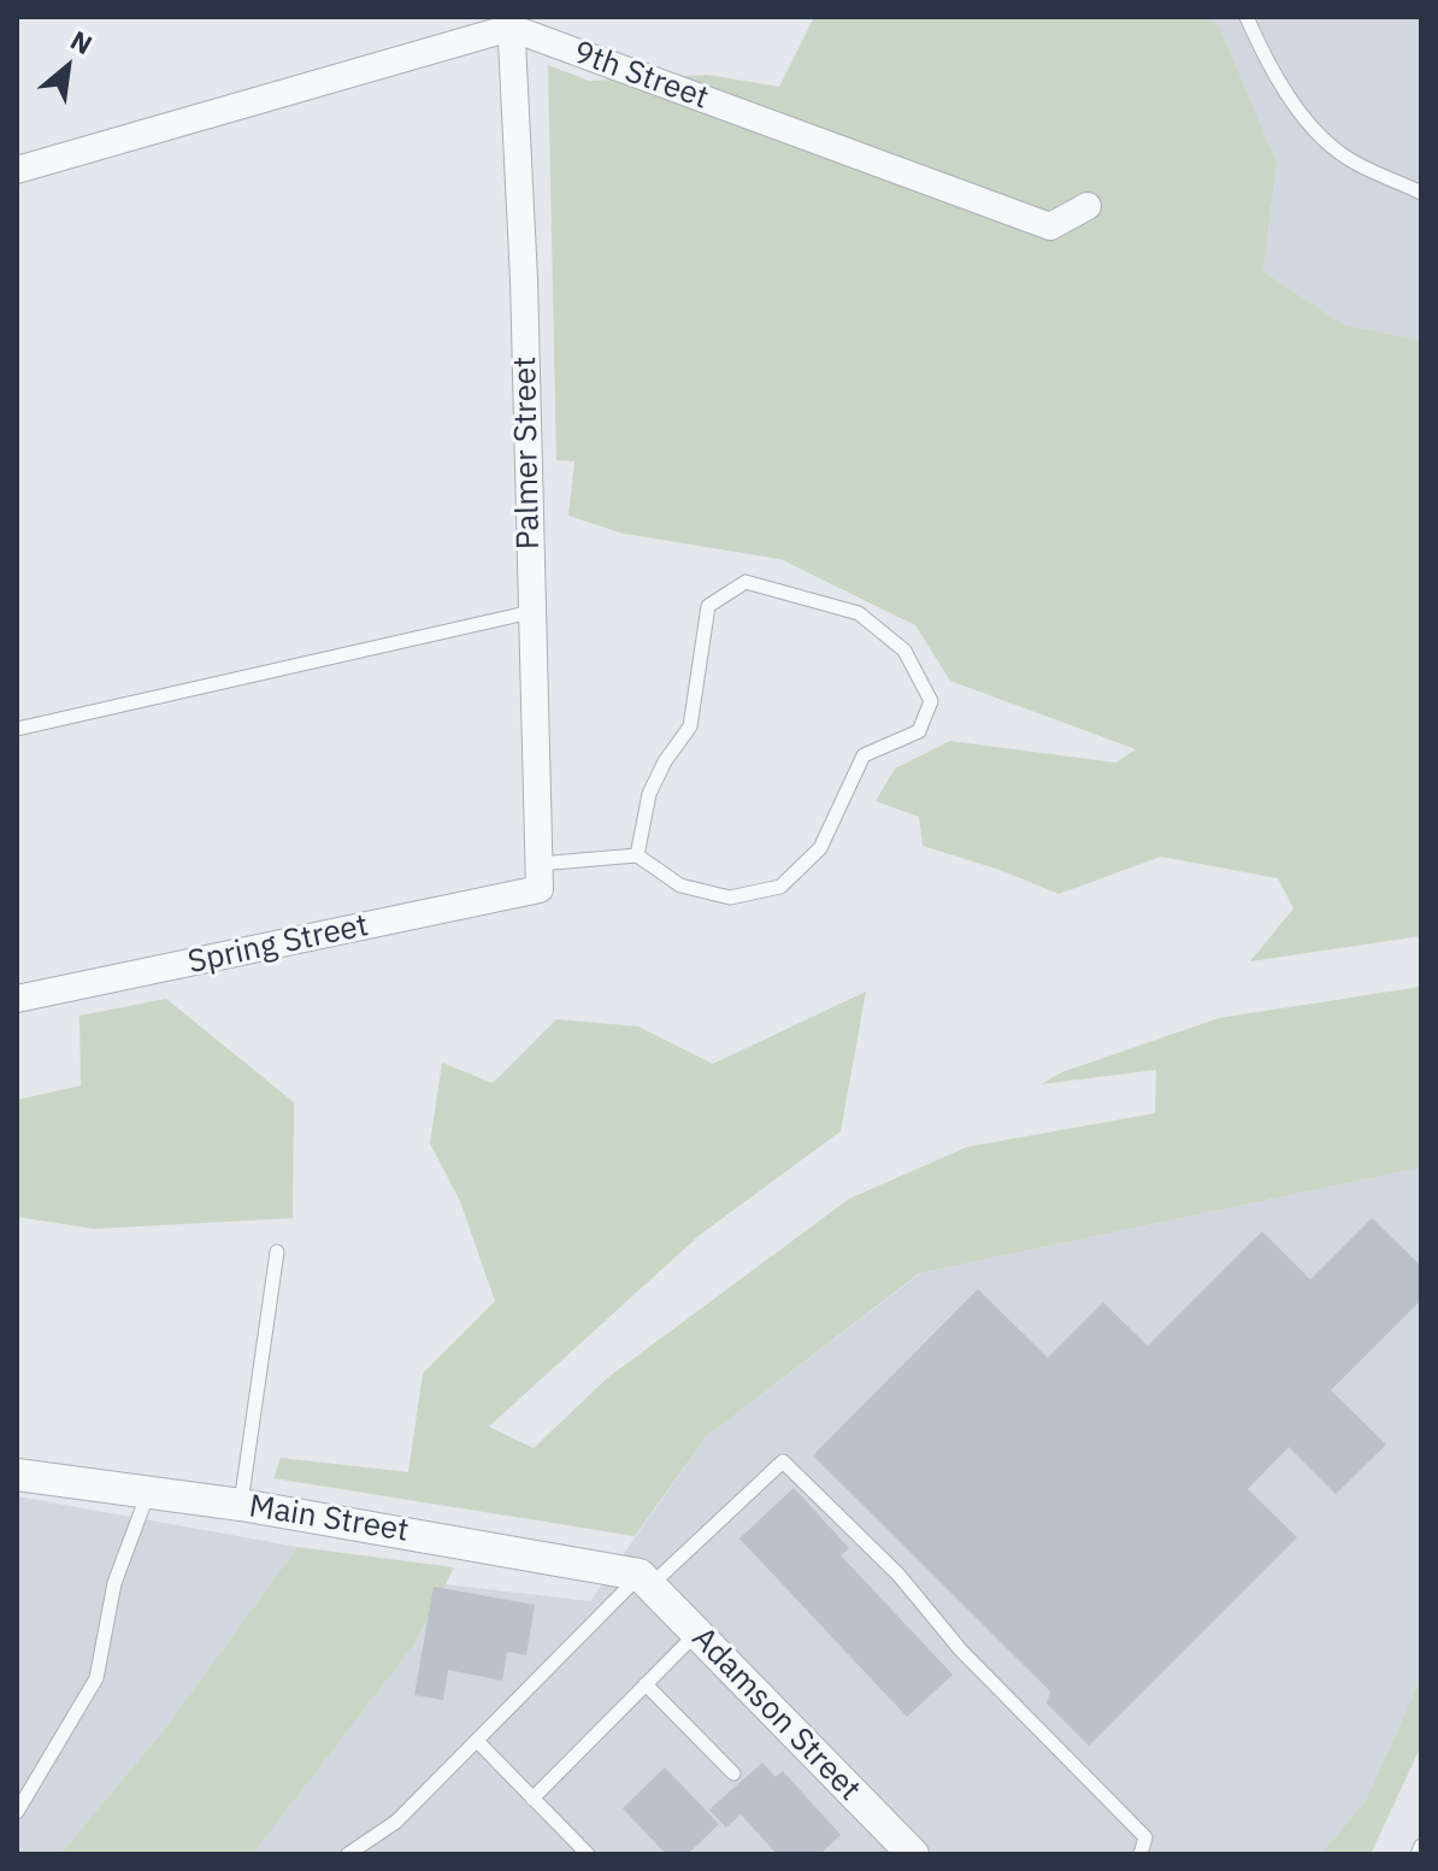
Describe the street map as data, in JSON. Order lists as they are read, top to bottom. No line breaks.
{"streets":{"street":["9th Street","Palmer Street","Spring Street","Main Street","Adamson Street"]},"crossings":[["9th Street","Palmer Street"],["Palmer Street","Spring Street"],["Main Street","Adamson Street"]],"north":"top right"}
